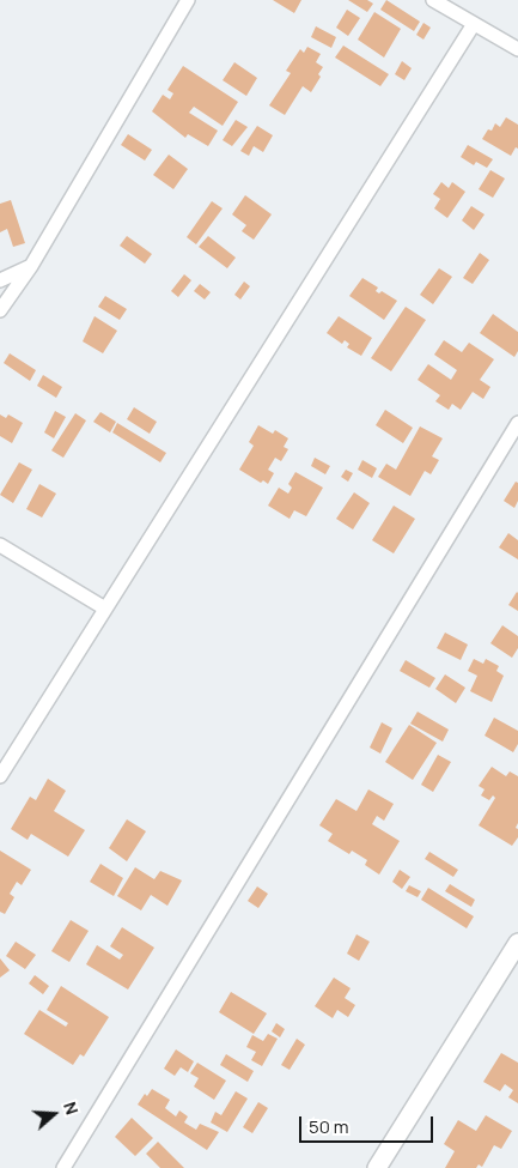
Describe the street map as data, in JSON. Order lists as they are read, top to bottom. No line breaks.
{"scale_bar":"50 m","north":"right"}
